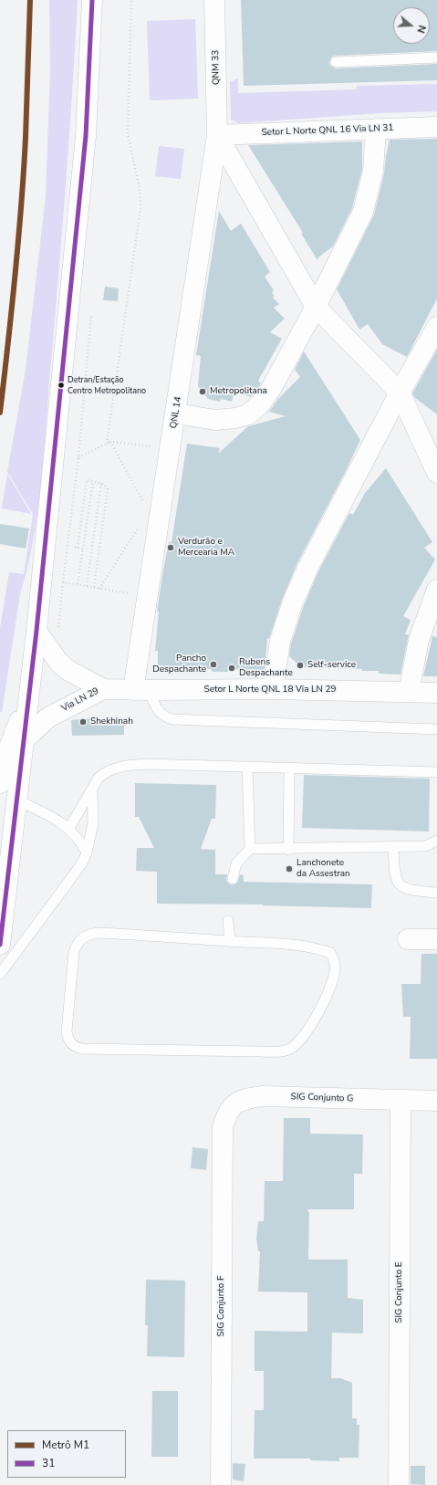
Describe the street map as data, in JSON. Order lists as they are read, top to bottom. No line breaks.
{"streets":{"street":["QNM 33","Setor L Norte QNL 16 Via LN 31","QNL 14","Setor L Norte QNL 18 Via LN 29","Via LN 29","SIG Conjunto G","SIG Conjunto E","SIG Conjunto F"]},"crossings":[["QNM 33","Setor L Norte QNL 16 Via LN 31"],["QNM 33","QNL 14"],["Setor L Norte QNL 16 Via LN 31","QNL 14"],["QNL 14","Setor L Norte QNL 18 Via LN 29"],["Setor L Norte QNL 18 Via LN 29","Via LN 29"],["SIG Conjunto G","SIG Conjunto E"],["SIG Conjunto G","SIG Conjunto F"]],"places":["Detran/Estação Centro Metropolitano","Metropolitana","Verdurão e Mercearia MA","Pancho Despachante","Self-service","Rubens Despachante","Shekhinah","Lanchonete da Assestran"],"lines":["metro line M1","transit line 31"],"legend":["Metrô M1","31"],"north":"right"}
